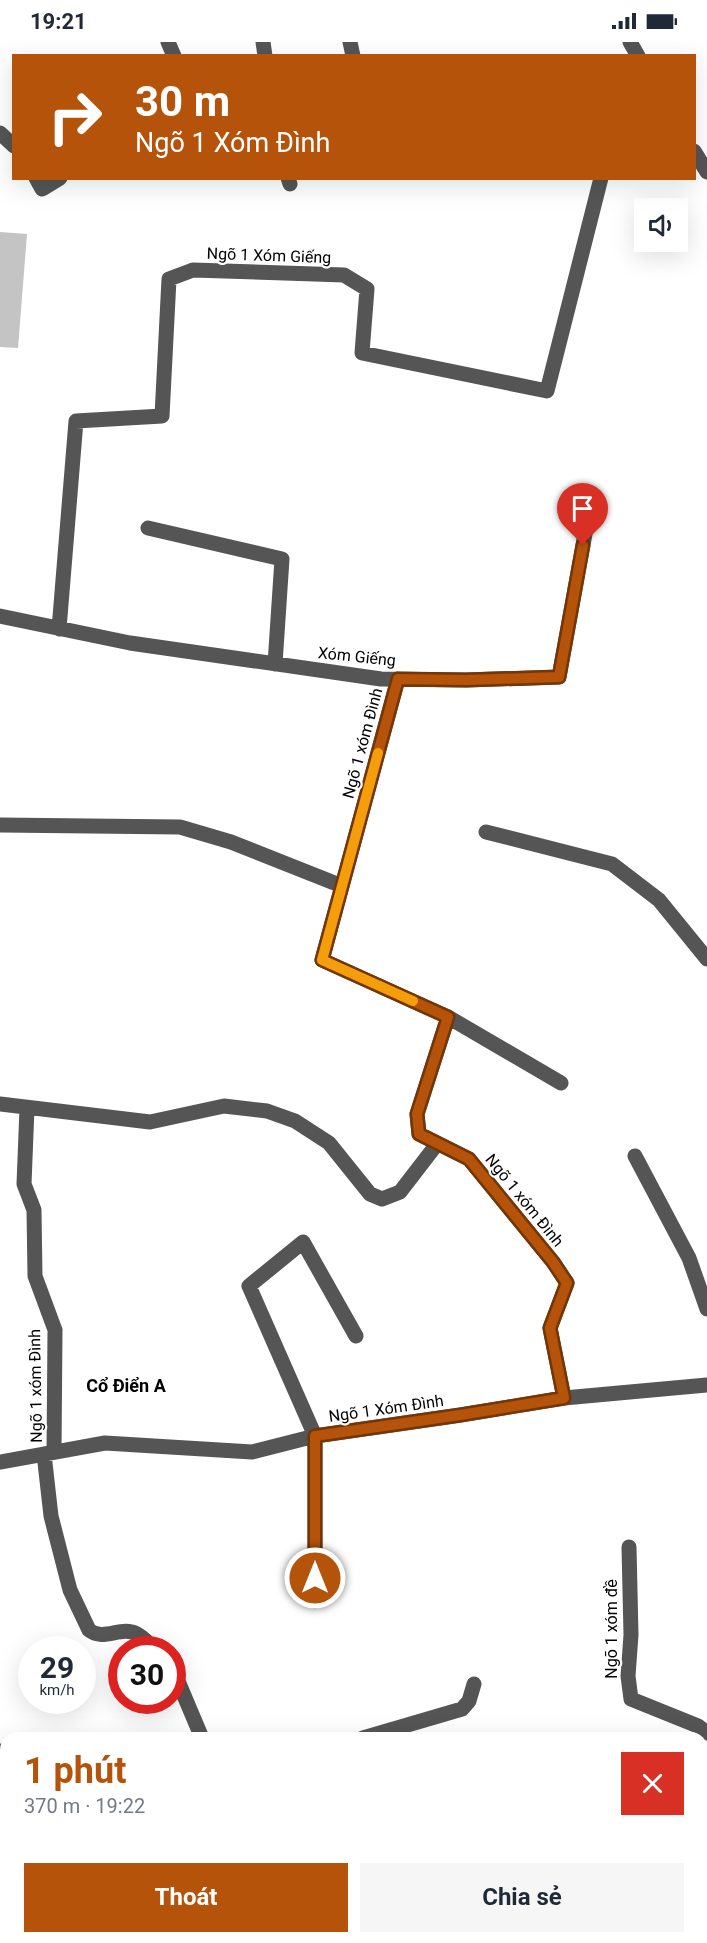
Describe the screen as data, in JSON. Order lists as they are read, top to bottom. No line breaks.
{"streets":{"street":["Ngõ 1 Xóm Giếng","Xóm Giếng","Ngõ 1 xóm Đình","Ngõ 1 Xóm Đình","Ngõ 1 xóm đề"]},"crossings":[["Ngõ 1 Xóm Giếng","Xóm Giếng"],["Xóm Giếng","Ngõ 1 xóm Đình"],["Ngõ 1 xóm Đình","Ngõ 1 Xóm Đình"]],"districts":["Cổ Điển A"],"page":{"status":"19:21","turn":["30 m","Ngõ 1 Xóm Đình"],"speed":"29 km/h","limit":"30","heading":["1 phút","370 m · 19:22"],"buttons":["Thoát","Chia sẻ"]}}
